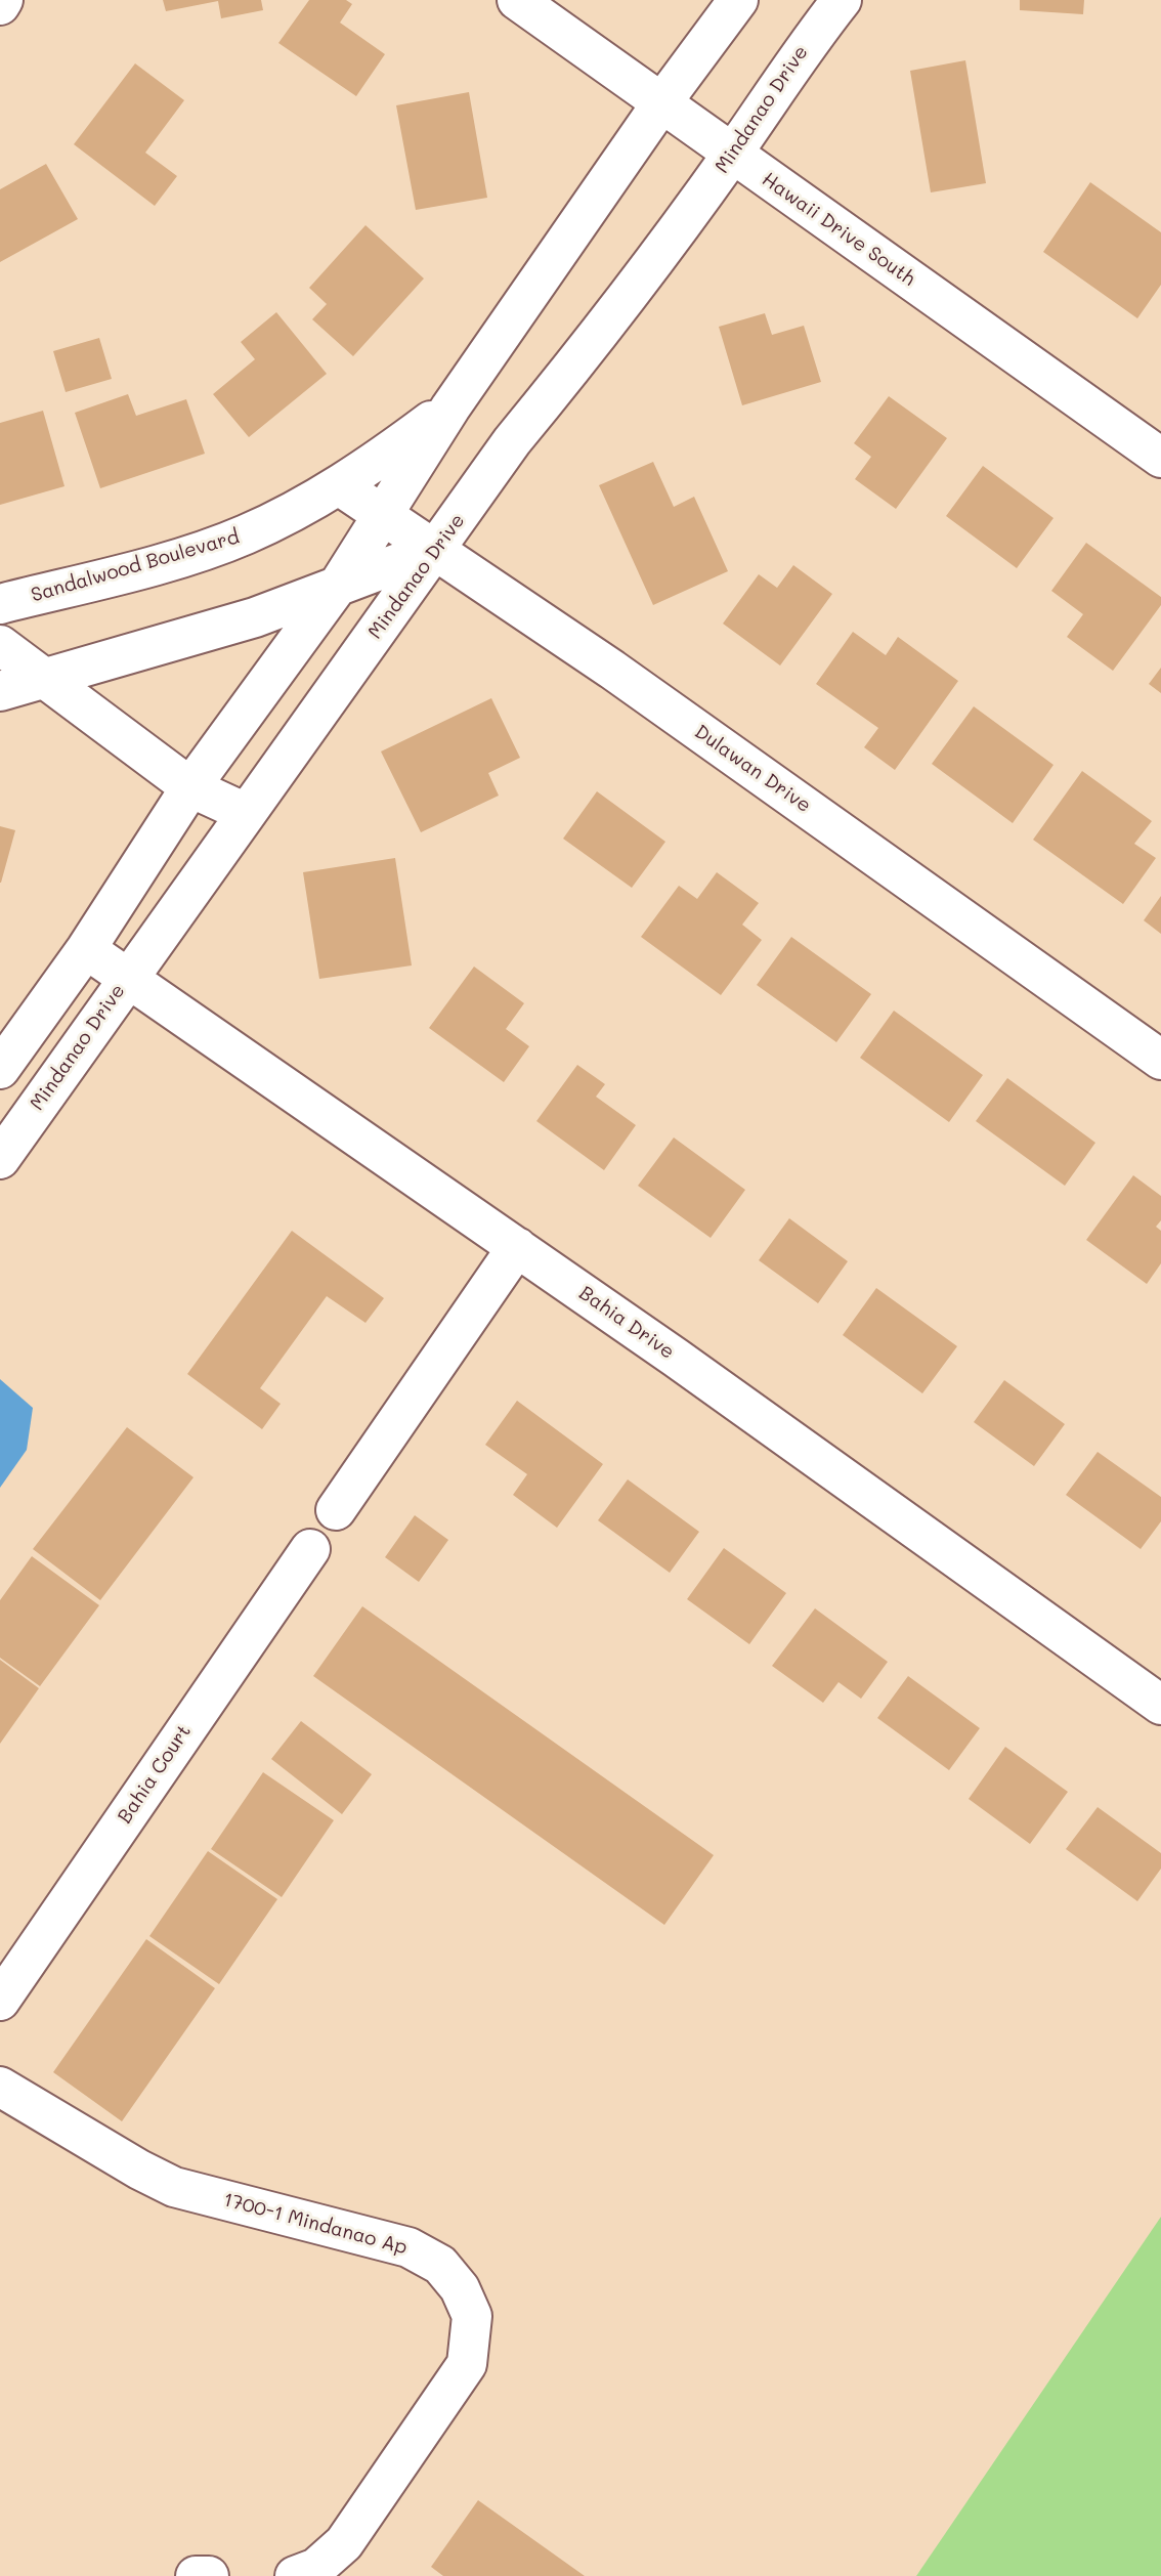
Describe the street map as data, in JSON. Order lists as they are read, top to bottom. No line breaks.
{"streets":{"street":["Mindanao Drive","Hawaii Drive South","Sandalwood Boulevard","Dulawan Drive","Bahia Drive","Bahia Court","1700-1 Mindanao Ap"]},"crossings":[["Mindanao Drive","Hawaii Drive South"],["Mindanao Drive","Dulawan Drive"],["Mindanao Drive","Bahia Drive"],["Sandalwood Boulevard","Dulawan Drive"]]}
